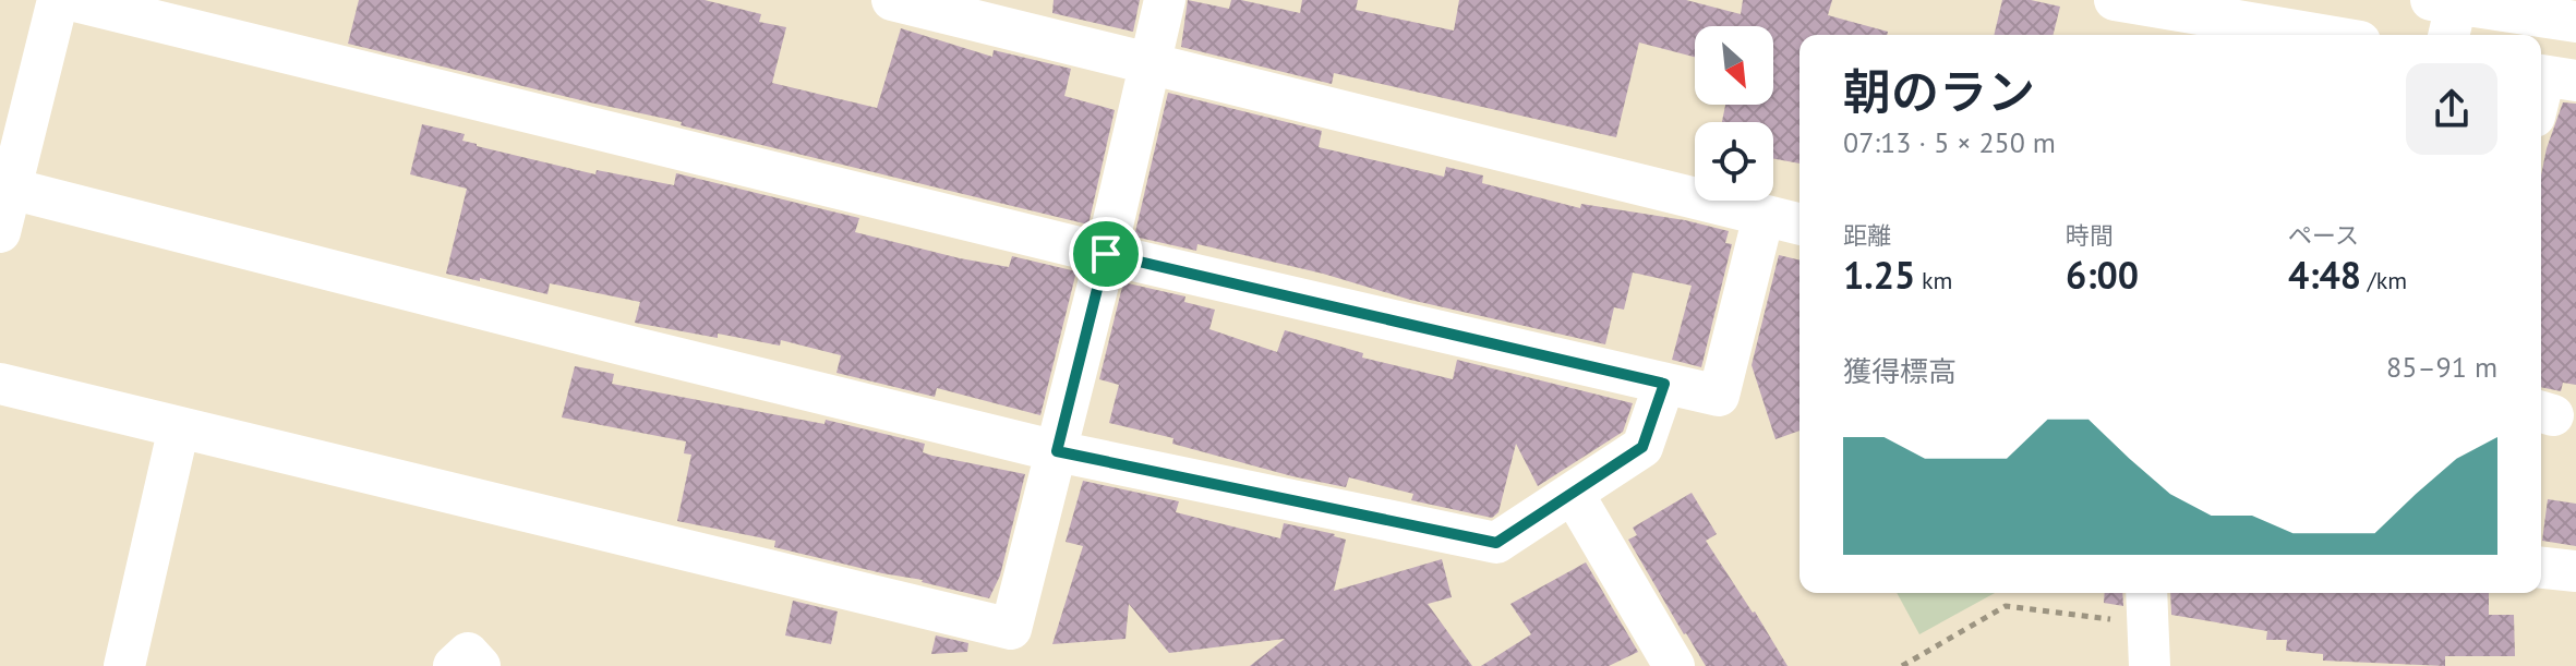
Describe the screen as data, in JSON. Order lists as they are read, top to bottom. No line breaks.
{"north":"bottom right","page":{"heading":["朝のラン","07:13 · 5 × 250 m"],"stats":[["距離","1.25 km"],["時間","6:00"],["ペース","4:48 /km"]],"chart":["獲得標高","85–91 m"]}}
